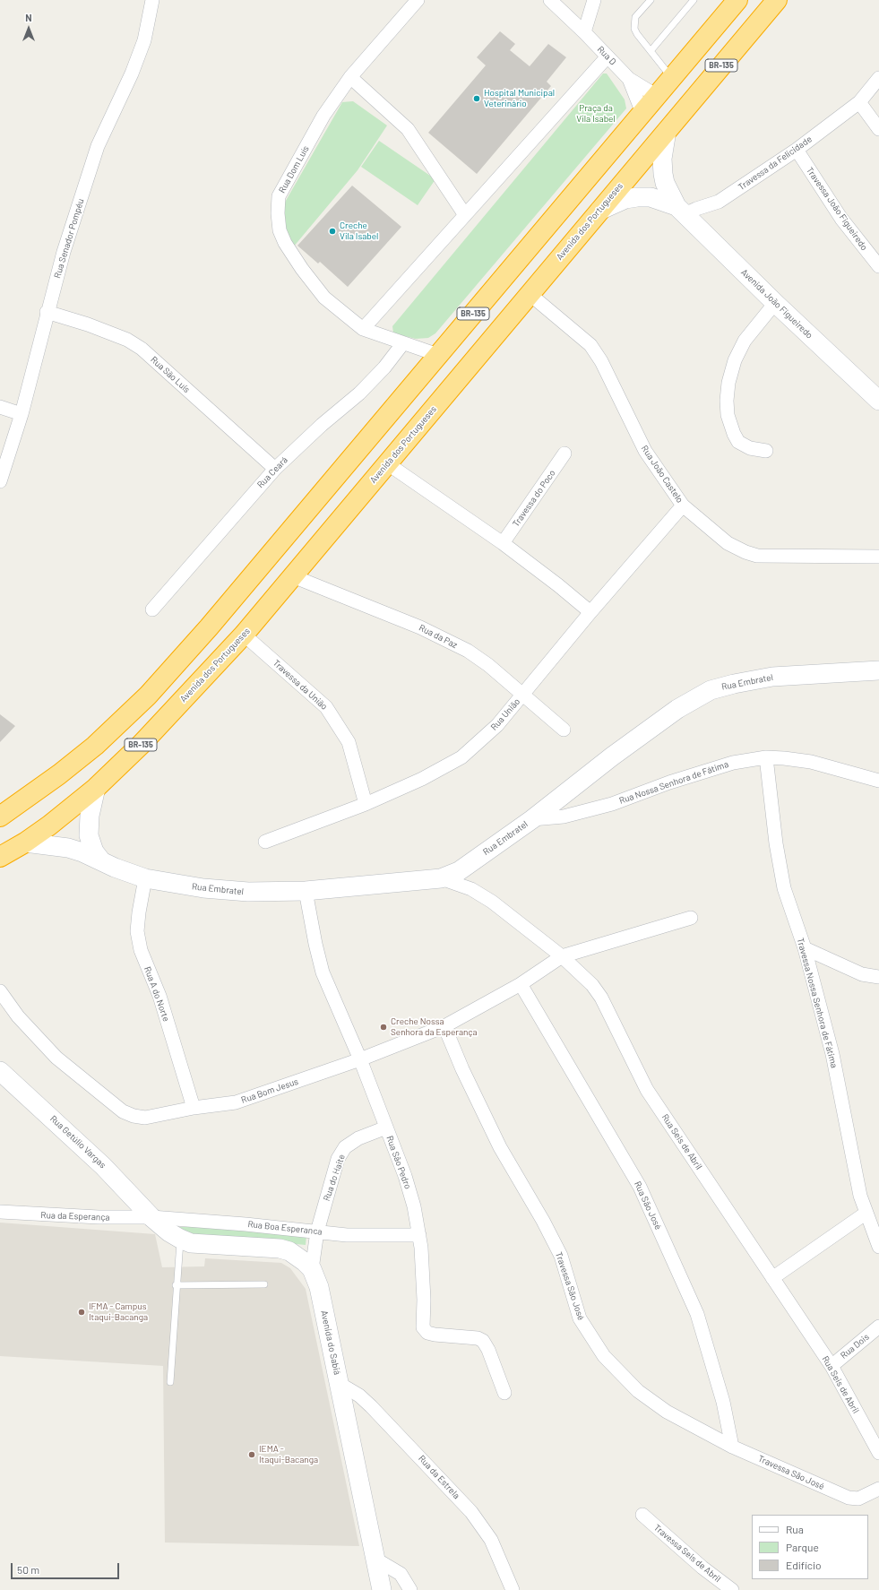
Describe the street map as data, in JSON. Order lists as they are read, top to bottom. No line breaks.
{"streets":{"highway":["BR-135","Avenida dos Portugueses"],"main road":["Avenida João Figueiredo","Rua Embratel","Rua Getúlio Vargas","Avenida do Sabiá"],"street":["Rua D","Travessa da Felicidade","Rua Dom Luís","Travessa João Figueiredo","Rua Senador Pompéu","Rua São Luís","Rua Ceará","Rua João Castelo","Travessa do Poco","Rua da Paz","Travessa da União","Rua União","Rua Nossa Senhora de Fátima","Rua A do Norte","Travessa Nossa Senhora de Fátima","Rua Bom Jesus","Rua Seis de Abril","Rua São Pedro","Rua do Haite","Rua São José","Rua da Esperança","Rua Boa Esperanca","Travessa São José","Rua Dois","Rua da Estrela","Travessa Seis de Abril"]},"crossings":[["Rua D","BR-135"],["BR-135","Rua Dom Luís"],["Travessa da Felicidade","Travessa João Figueiredo"],["Travessa da Felicidade","Avenida João Figueiredo"],["Rua Dom Luís","Rua Ceará"],["Avenida dos Portugueses","Avenida João Figueiredo"],["Avenida dos Portugueses","Rua João Castelo"],["Avenida dos Portugueses","Rua da Paz"],["Avenida dos Portugueses","Rua Embratel"],["Avenida dos Portugueses","Travessa da União"],["Rua Senador Pompéu","Rua São Luís"],["Rua São Luís","Rua Ceará"],["Rua João Castelo","Rua União"],["Rua da Paz","Rua União"],["Rua Embratel","Rua Nossa Senhora de Fátima"],["Rua Embratel","Rua A do Norte"],["Rua Embratel","Rua Seis de Abril"],["Rua Embratel","Rua São Pedro"],["Travessa da União","Rua União"],["Rua Nossa Senhora de Fátima","Travessa Nossa Senhora de Fátima"],["Rua A do Norte","Rua Bom Jesus"],["Rua Bom Jesus","Rua Seis de Abril"],["Rua Bom Jesus","Rua São Pedro"],["Rua Bom Jesus","Rua São José"],["Rua Bom Jesus","Travessa São José"],["Rua Getúlio Vargas","Rua da Esperança"],["Rua Getúlio Vargas","Rua Boa Esperanca"],["Rua Getúlio Vargas","Avenida do Sabiá"],["Rua Seis de Abril","Rua Dois"],["Rua São Pedro","Rua do Haite"],["Rua São Pedro","Rua Boa Esperanca"],["Rua do Haite","Rua Boa Esperanca"],["Rua do Haite","Avenida do Sabiá"],["Rua São José","Travessa São José"],["Rua da Esperança","Rua Boa Esperanca"],["Rua da Esperança","Avenida do Sabiá"],["Rua Boa Esperanca","Avenida do Sabiá"],["Avenida do Sabiá","Rua da Estrela"]],"parks":["Praça da Vila Isabel"],"places":["Hospital Municipal Veterinário","Creche Vila Isabel","Creche Nossa Senhora da Esperança","IFMA - Campus Itaqui-Bacanga","IEMA - Itaqui-Bacanga"],"legend":["Rua","Parque","Edifício"],"scale_bar":"50 m","north":"top"}
